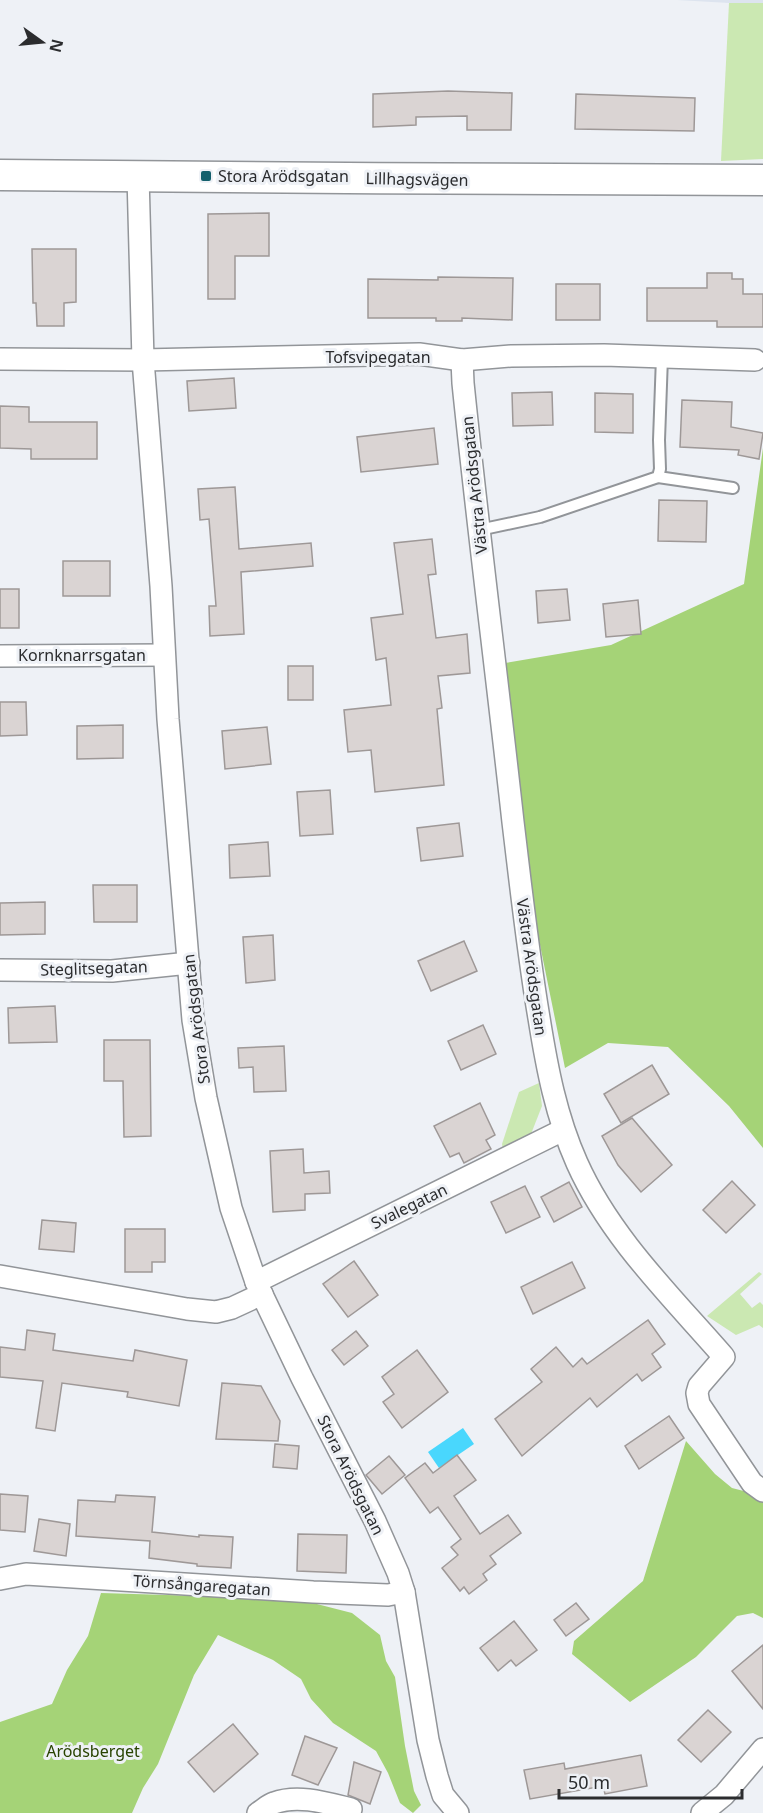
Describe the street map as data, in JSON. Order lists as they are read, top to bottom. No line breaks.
{"streets":{"street":["Lillhagsvägen","Tofsvipegatan","Västra Arödsgatan","Kornknarrsgatan","Steglitsegatan","Stora Arödsgatan","Svalegatan","Törnsångaregatan"]},"crossings":[["Lillhagsvägen","Stora Arödsgatan"],["Tofsvipegatan","Västra Arödsgatan"],["Tofsvipegatan","Stora Arödsgatan"],["Västra Arödsgatan","Svalegatan"],["Kornknarrsgatan","Stora Arödsgatan"],["Steglitsegatan","Stora Arödsgatan"],["Stora Arödsgatan","Svalegatan"],["Stora Arödsgatan","Törnsångaregatan"]],"parks":["Arödsberget"],"places":{"transit":["Stora Arödsgatan"]},"scale_bar":"50 m","north":"right"}
